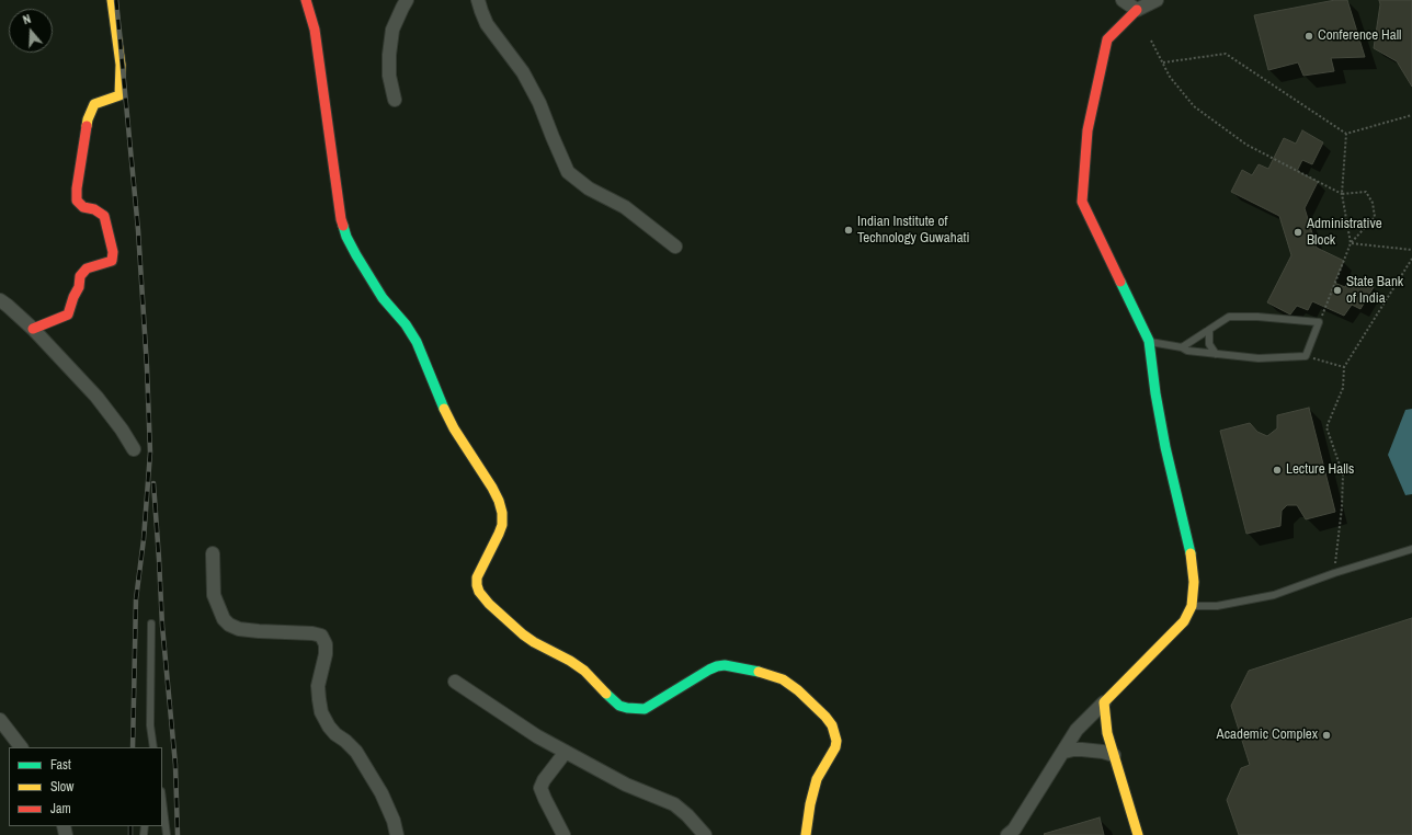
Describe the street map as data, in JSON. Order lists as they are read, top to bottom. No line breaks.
{"places":["Conference Hall","Indian Institute of Technology Guwahati","Administrative Block","State Bank of India","Lecture Halls","Academic Complex"],"legend":["Fast","Slow","Jam"],"north":"top"}
